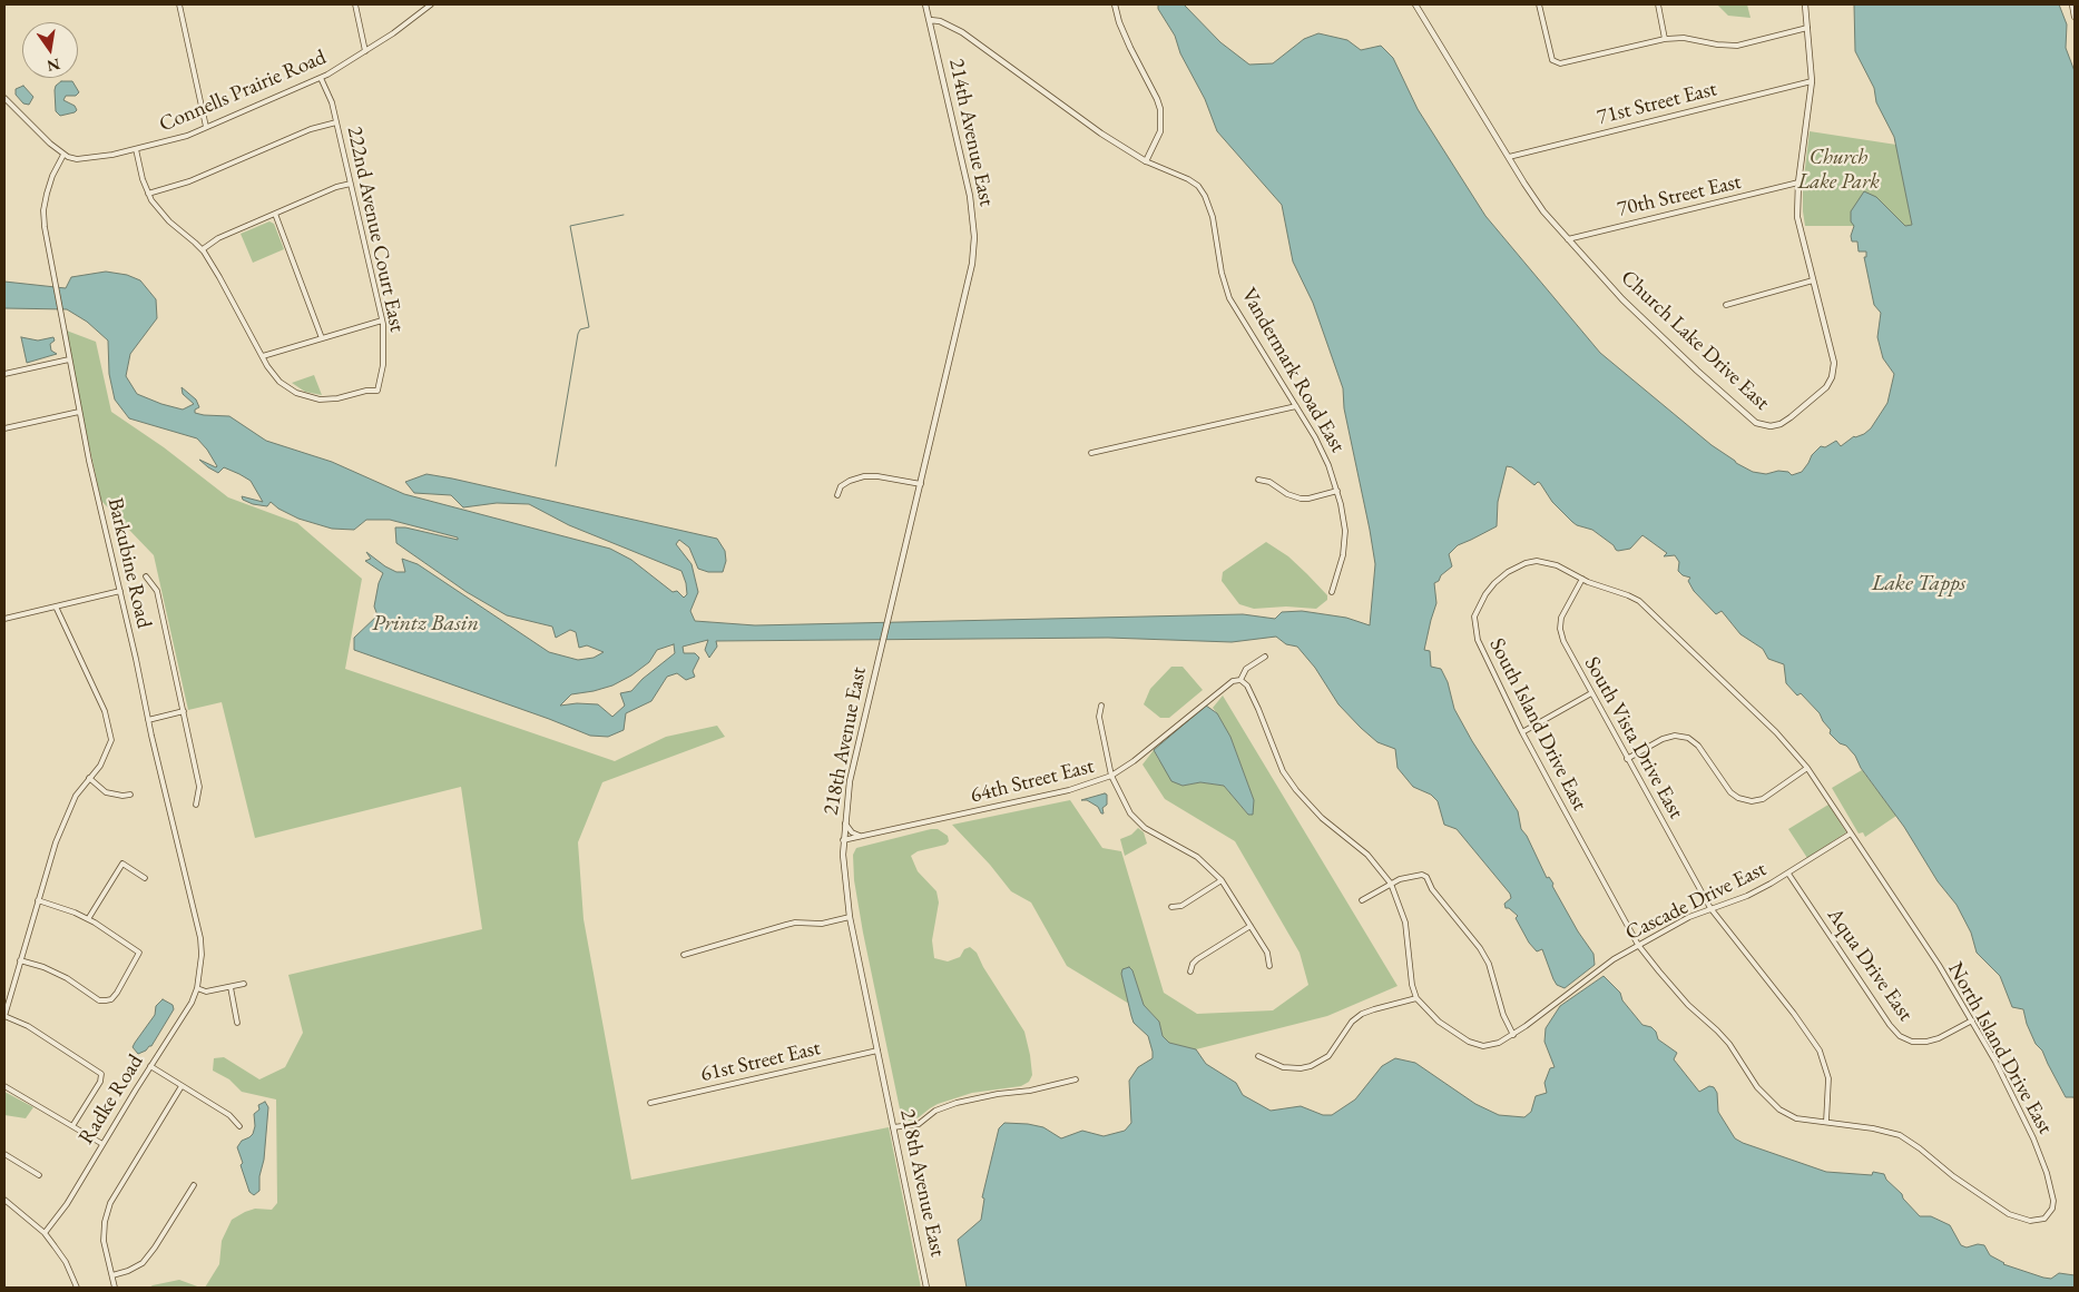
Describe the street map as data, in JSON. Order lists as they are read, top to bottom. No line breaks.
{"streets":{"street":["Connells Prairie Road","71st Street East","214th Avenue East","70th Street East","222nd Avenue Court East","Church Lake Drive East","Vandermark Road East","Barkubine Road","South Island Drive East","South Vista Drive East","218th Avenue East","64th Street East","Cascade Drive East","Aqua Drive East","North Island Drive East","61st Street East","Radke Road"]},"crossings":[["Connells Prairie Road","222nd Avenue Court East"],["Connells Prairie Road","Barkubine Road"],["71st Street East","Church Lake Drive East"],["214th Avenue East","Vandermark Road East"],["214th Avenue East","218th Avenue East"],["70th Street East","Church Lake Drive East"],["Barkubine Road","Radke Road"],["South Island Drive East","South Vista Drive East"],["South Island Drive East","Cascade Drive East"],["South Island Drive East","North Island Drive East"],["South Vista Drive East","Cascade Drive East"],["South Vista Drive East","North Island Drive East"],["218th Avenue East","64th Street East"],["218th Avenue East","61st Street East"],["Cascade Drive East","Aqua Drive East"],["Cascade Drive East","North Island Drive East"],["Aqua Drive East","North Island Drive East"]],"water":["Lake Tapps","Printz Basin"],"parks":["Church Lake Park"],"north":"bottom"}
